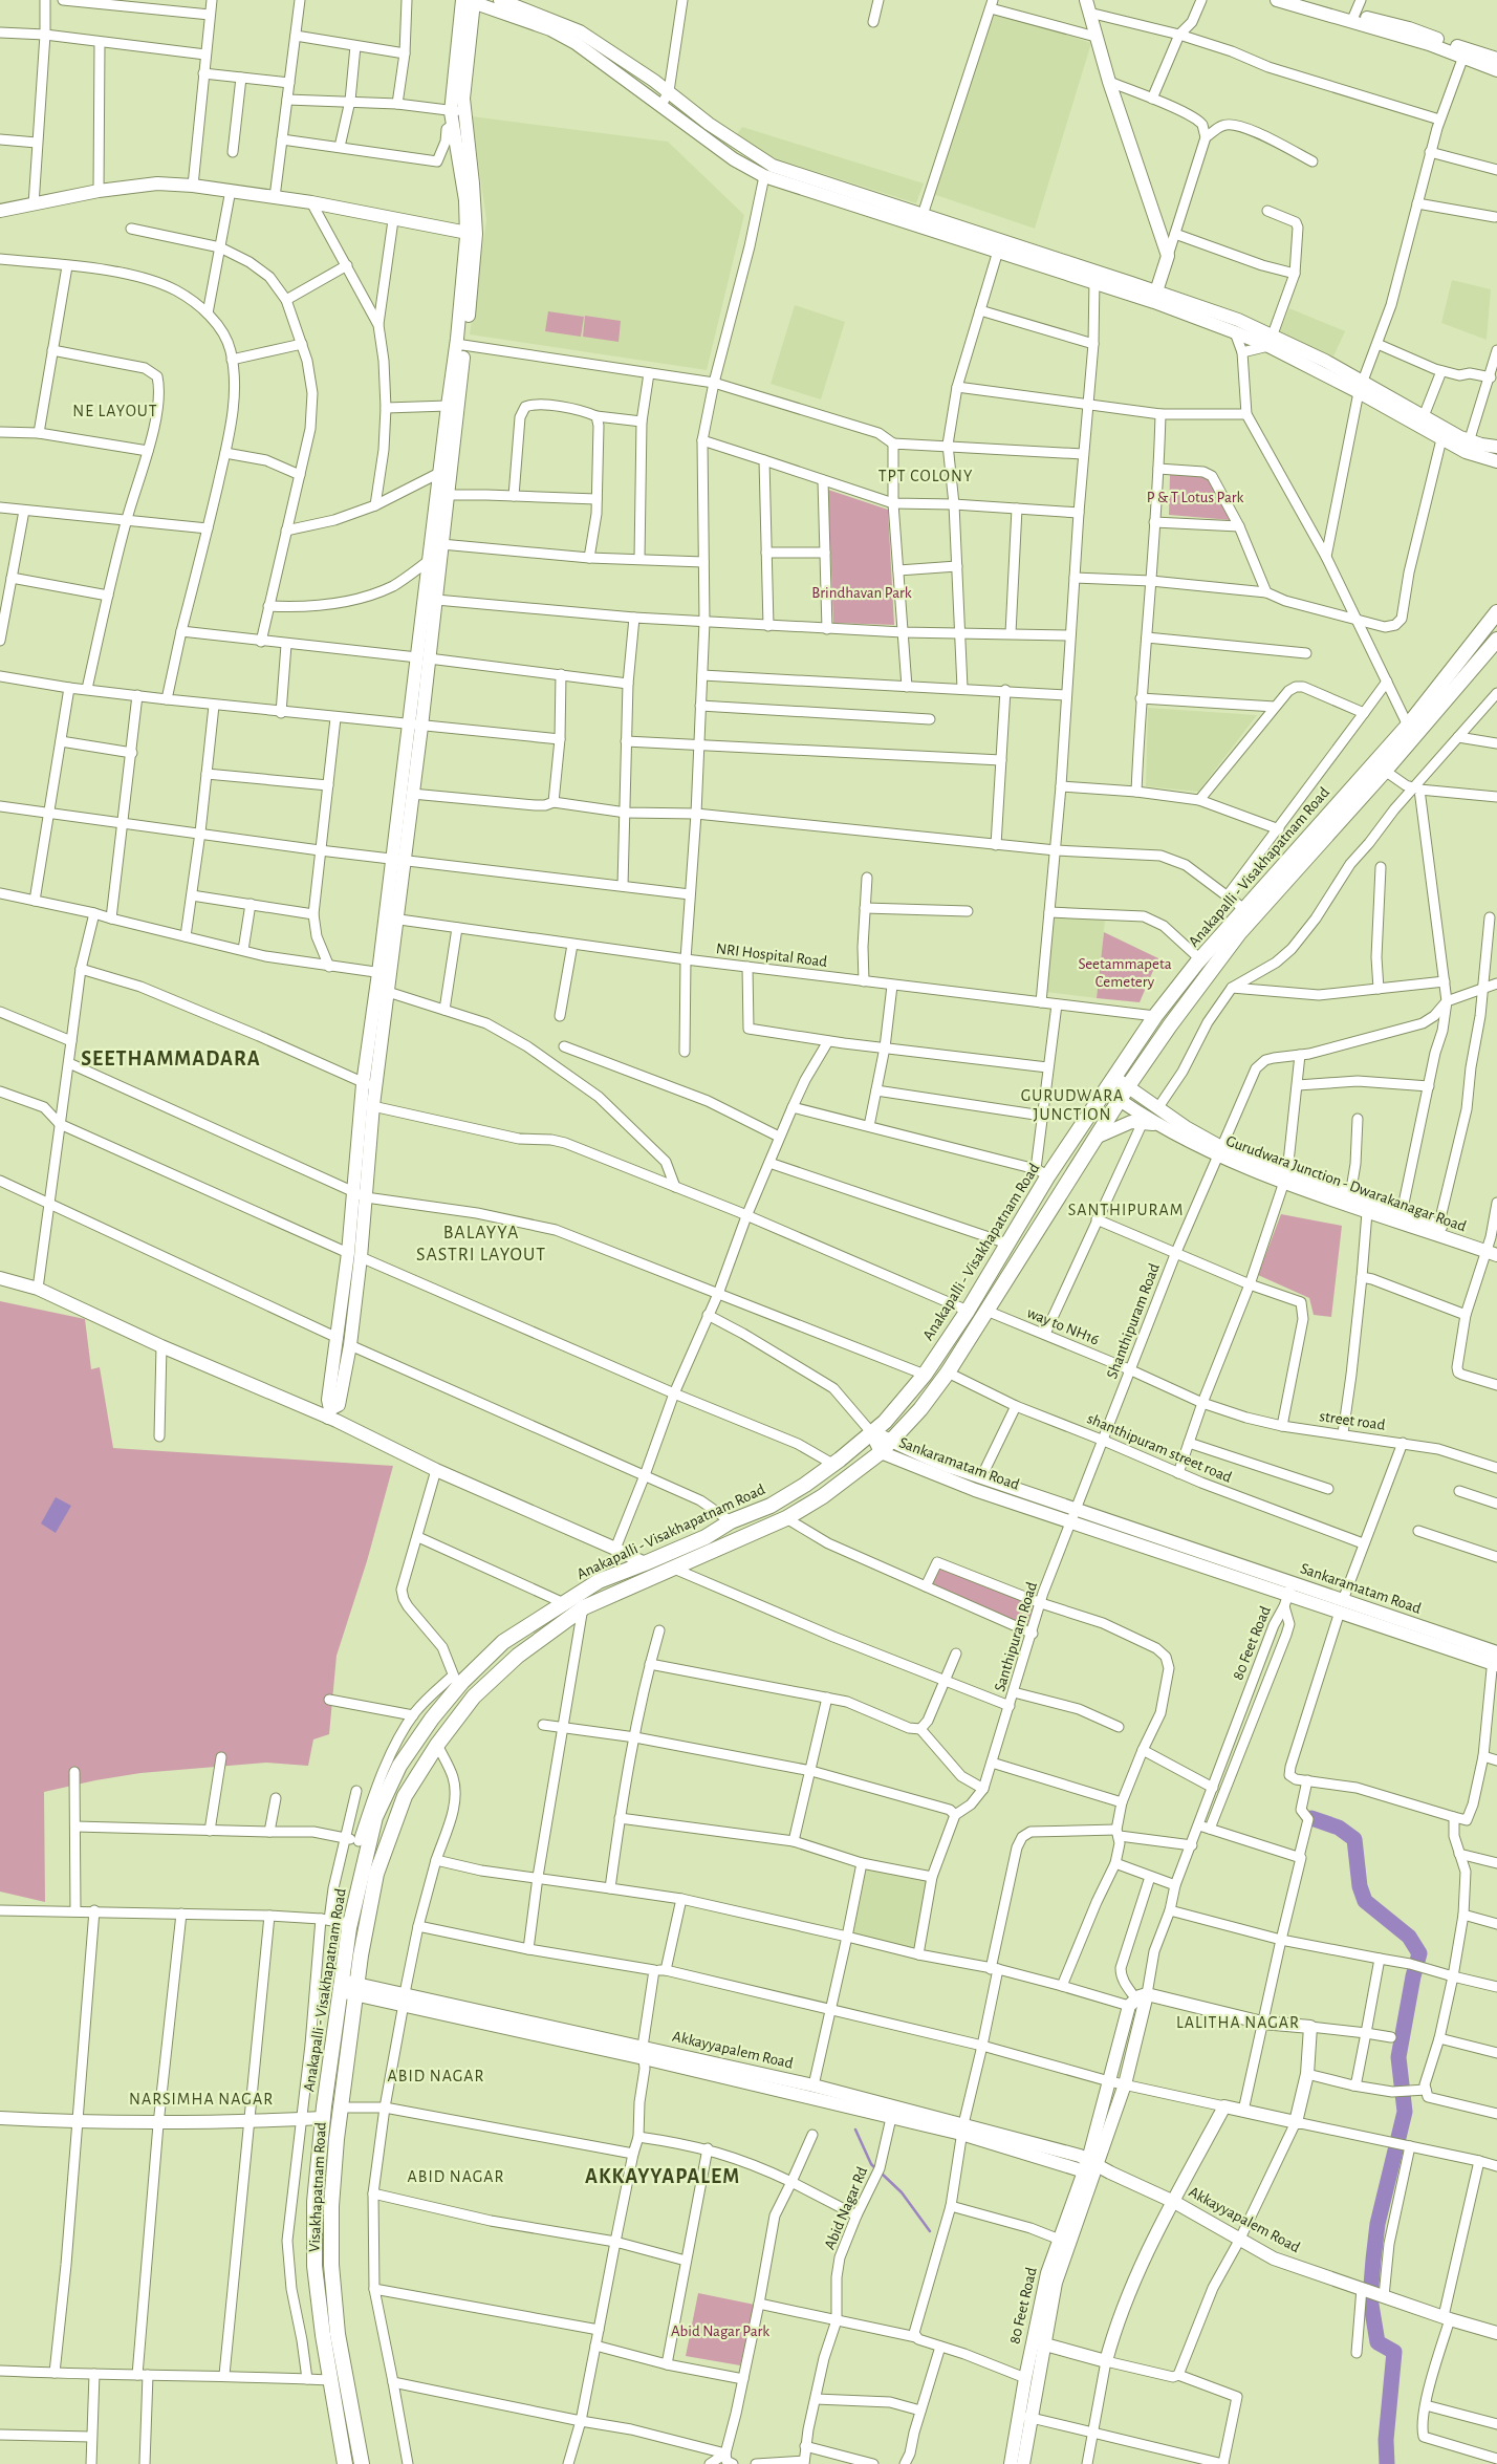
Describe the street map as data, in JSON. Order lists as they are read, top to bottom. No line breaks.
{"streets":{"main road":["Anakapalli - Visakhapatnam Road","Gurudwara Junction - Dwarakanagar Road","Sankaramatam Road","80 Feet Road","Akkayyapalem Road","Visakhapatnam Road"],"street":["NRI Hospital Road","Shanthipuram Road","way to NH16","street road","shanthipuram street road","Santhipuram Road","Abid Nagar Rd"]},"crossings":[["Anakapalli - Visakhapatnam Road","NRI Hospital Road"],["Anakapalli - Visakhapatnam Road","Gurudwara Junction - Dwarakanagar Road"],["Anakapalli - Visakhapatnam Road","Sankaramatam Road"],["Anakapalli - Visakhapatnam Road","Akkayyapalem Road"],["Anakapalli - Visakhapatnam Road","Visakhapatnam Road"],["Gurudwara Junction - Dwarakanagar Road","Shanthipuram Road"],["Gurudwara Junction - Dwarakanagar Road","Visakhapatnam Road"],["Shanthipuram Road","way to NH16"],["Shanthipuram Road","street road"],["Shanthipuram Road","shanthipuram street road"],["Shanthipuram Road","Sankaramatam Road"],["Shanthipuram Road","Santhipuram Road"],["way to NH16","street road"],["way to NH16","Visakhapatnam Road"],["shanthipuram street road","Visakhapatnam Road"],["Sankaramatam Road","Santhipuram Road"],["Sankaramatam Road","80 Feet Road"],["Sankaramatam Road","Visakhapatnam Road"],["80 Feet Road","Akkayyapalem Road"],["Akkayyapalem Road","Visakhapatnam Road"]],"districts":["NE LAYOUT","TPT COLONY","SEETHAMMADARA","GURUDWARA JUNCTION","SANTHIPURAM","BALAYYA SASTRI LAYOUT","LALITHA NAGAR","ABID NAGAR","NARSIMHA NAGAR","ABID NAGAR","AKKAYYAPALEM"],"parks":["P & T Lotus Park","Brindhavan Park","Seetammapeta Cemetery","Abid Nagar Park"]}
